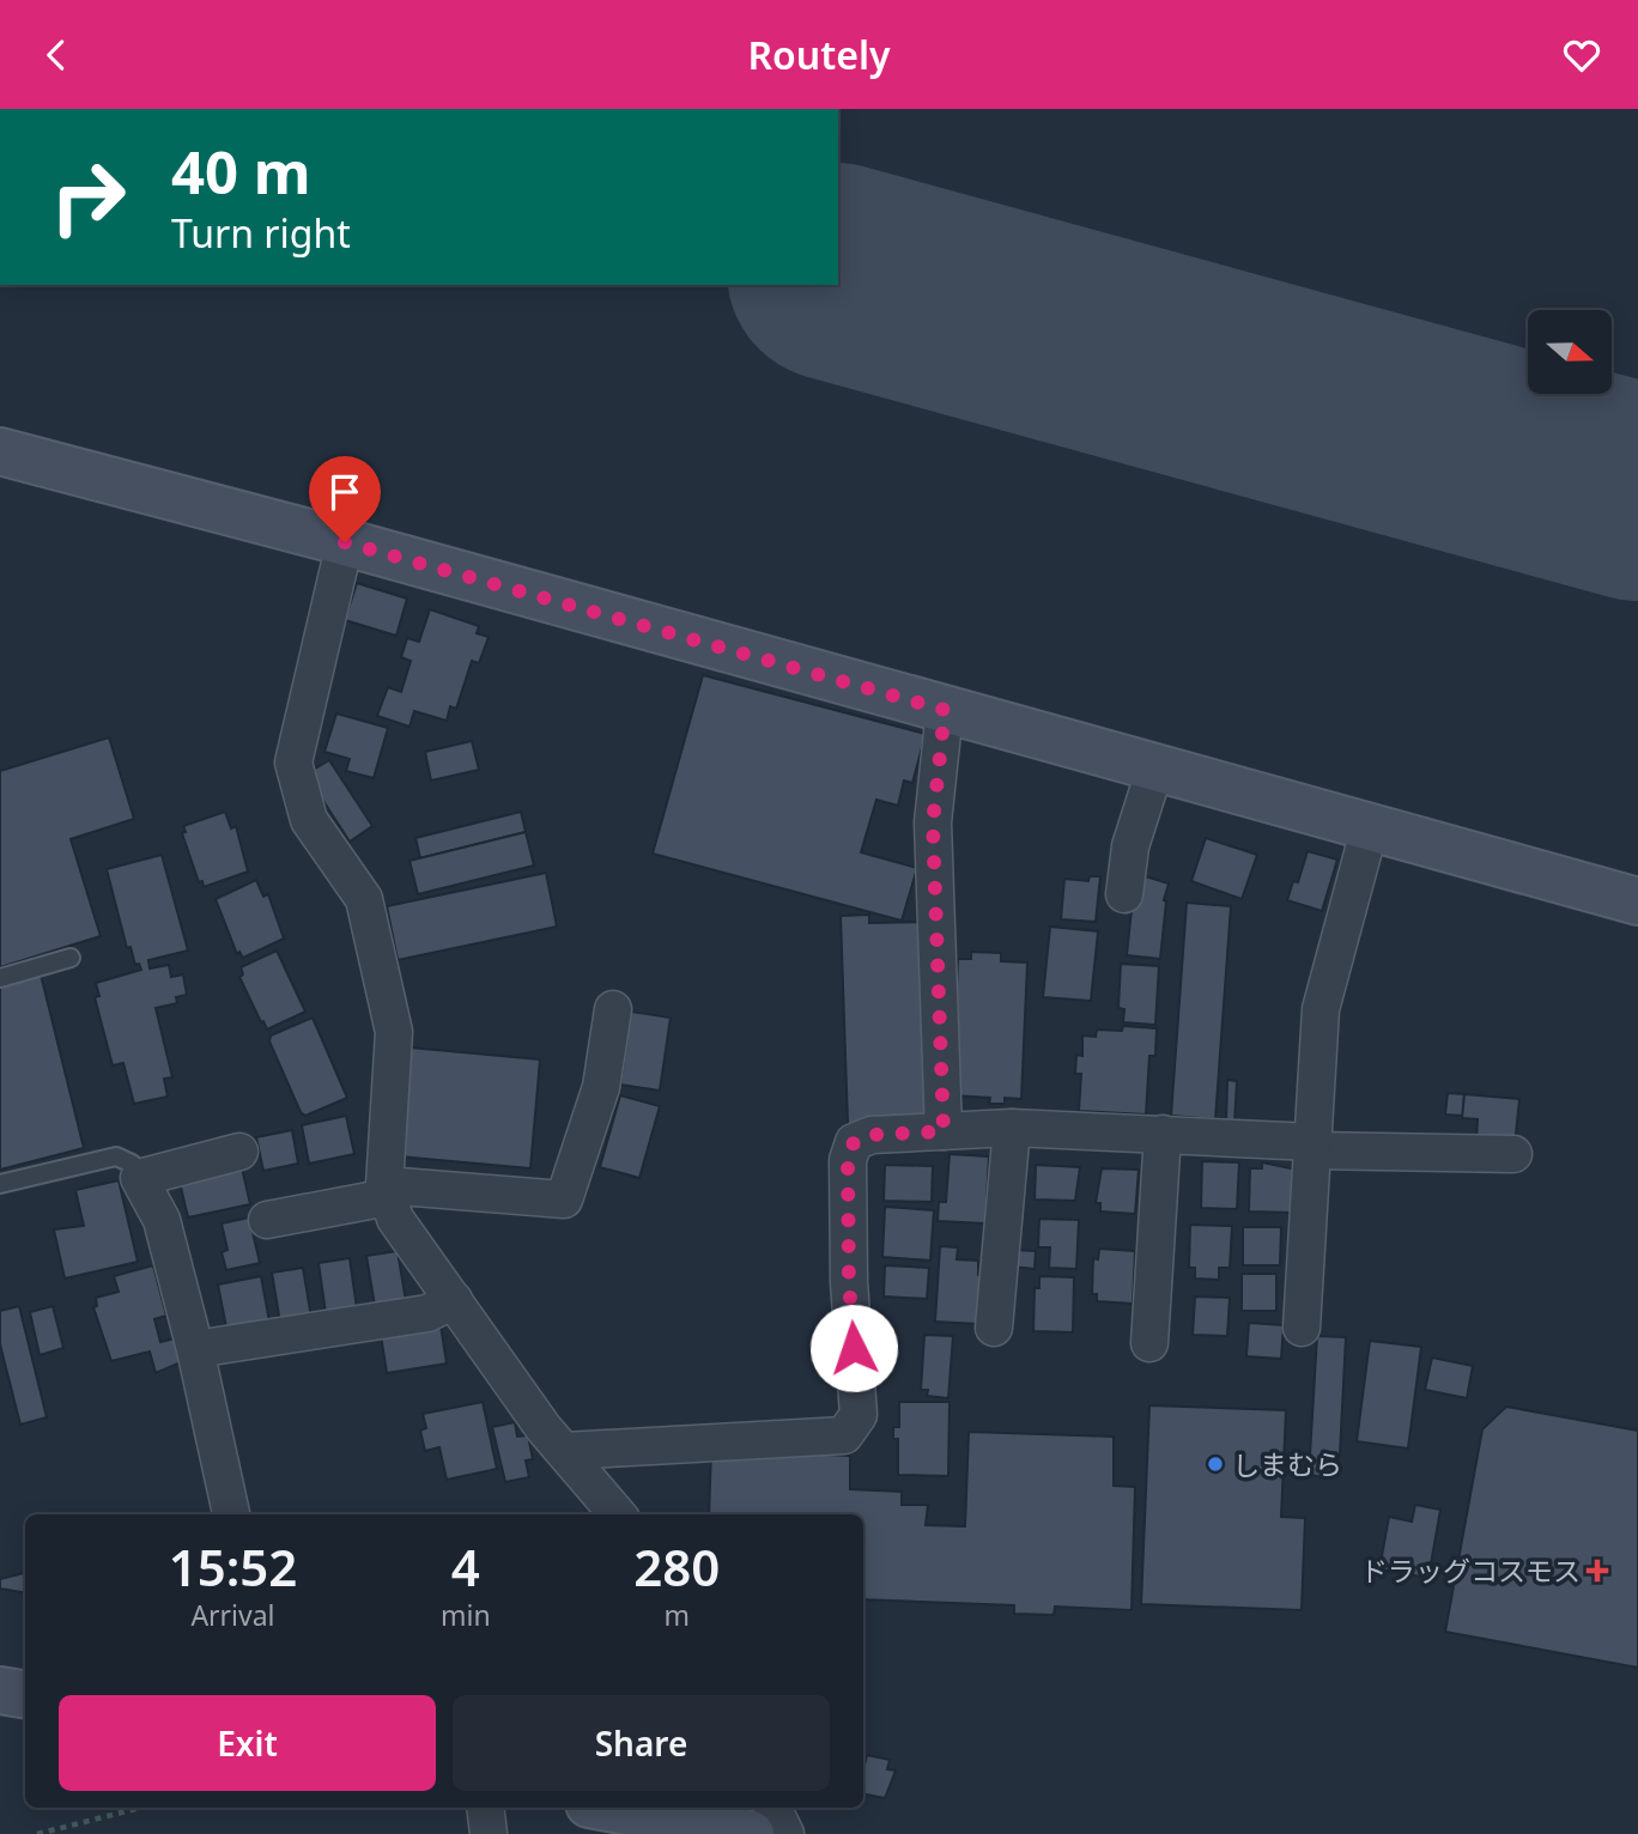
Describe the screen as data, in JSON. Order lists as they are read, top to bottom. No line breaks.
{"places":{"other":["しまむら"],"health":["ドラッグコスモス"]},"north":"right","page":{"header":"Routely","turn":["40 m","Turn right"],"eta":["15:52","Arrival","4","min","280","m"],"buttons":["Exit","Share"]}}
